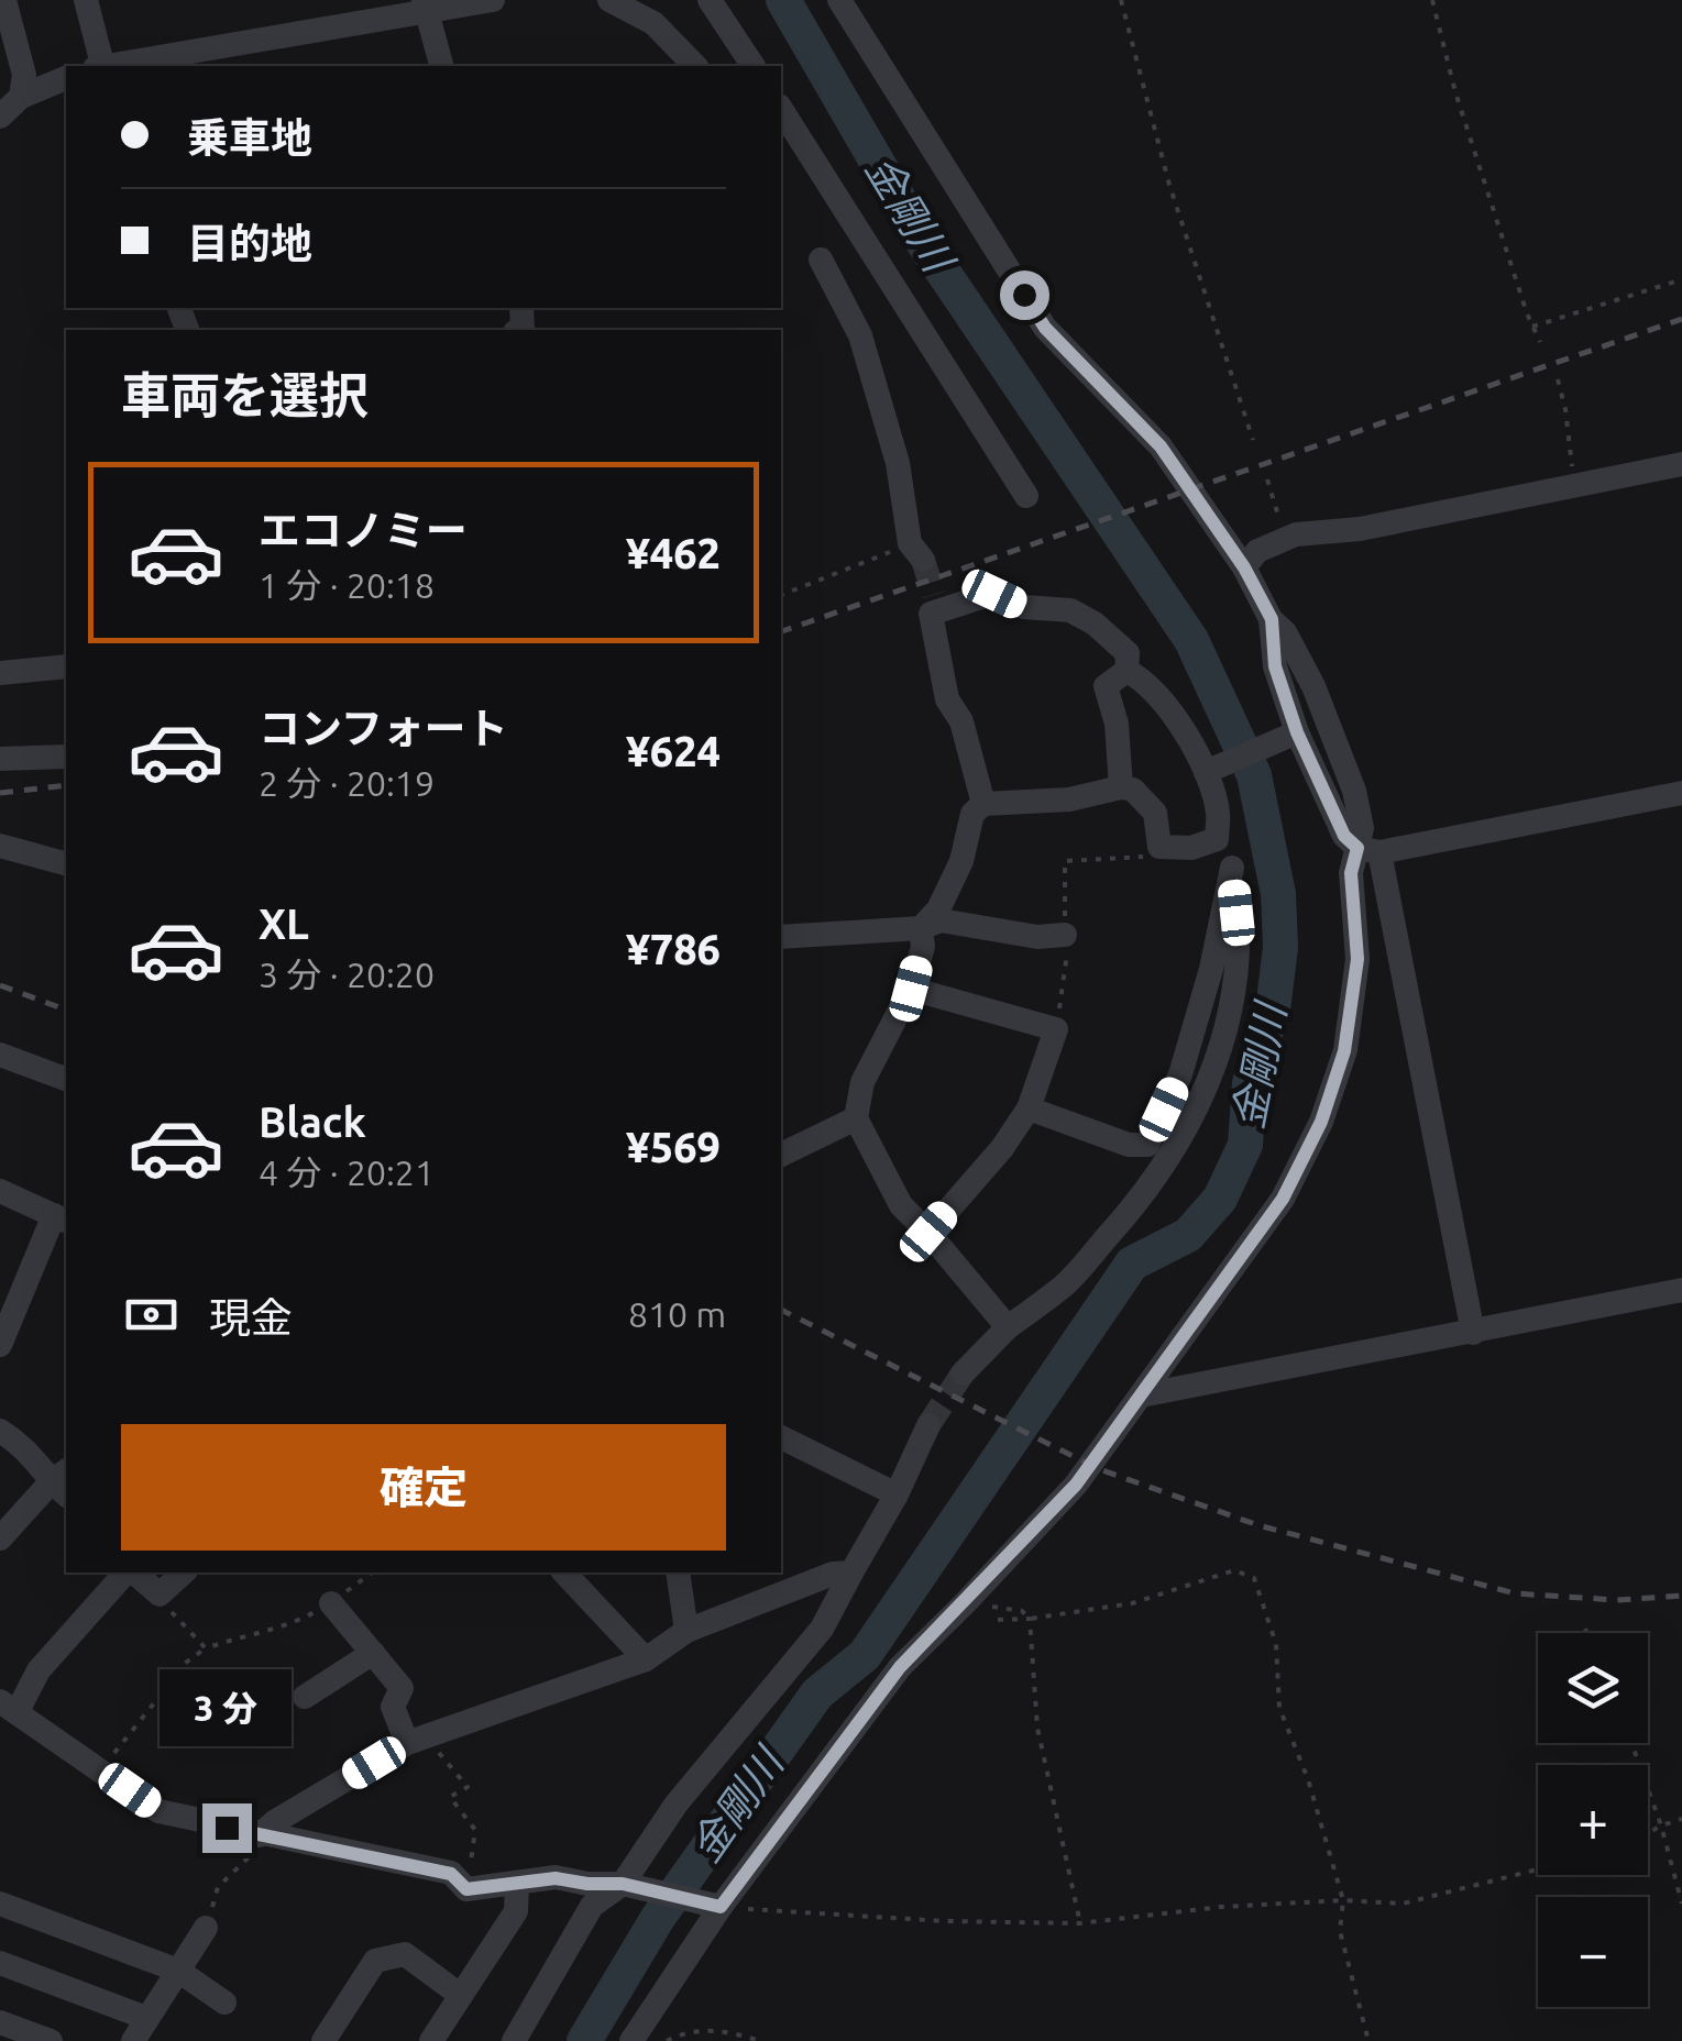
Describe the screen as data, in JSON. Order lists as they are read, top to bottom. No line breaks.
{"water":["金剛川"],"page":{"banner":["乗車地","目的地"],"heading":"車両を選択","list":[{"name":"エコノミー","note":"1 分 · 20:18","value":"¥462"},{"name":"コンフォート","note":"2 分 · 20:19","value":"¥624"},{"name":"XL","note":"3 分 · 20:20","value":"¥786"},{"name":"Black","note":"4 分 · 20:21","value":"¥569"}],"pay":["現金","810 m"],"buttons":"確定","map_buttons":["+","−"],"bubble":"3 分"}}
